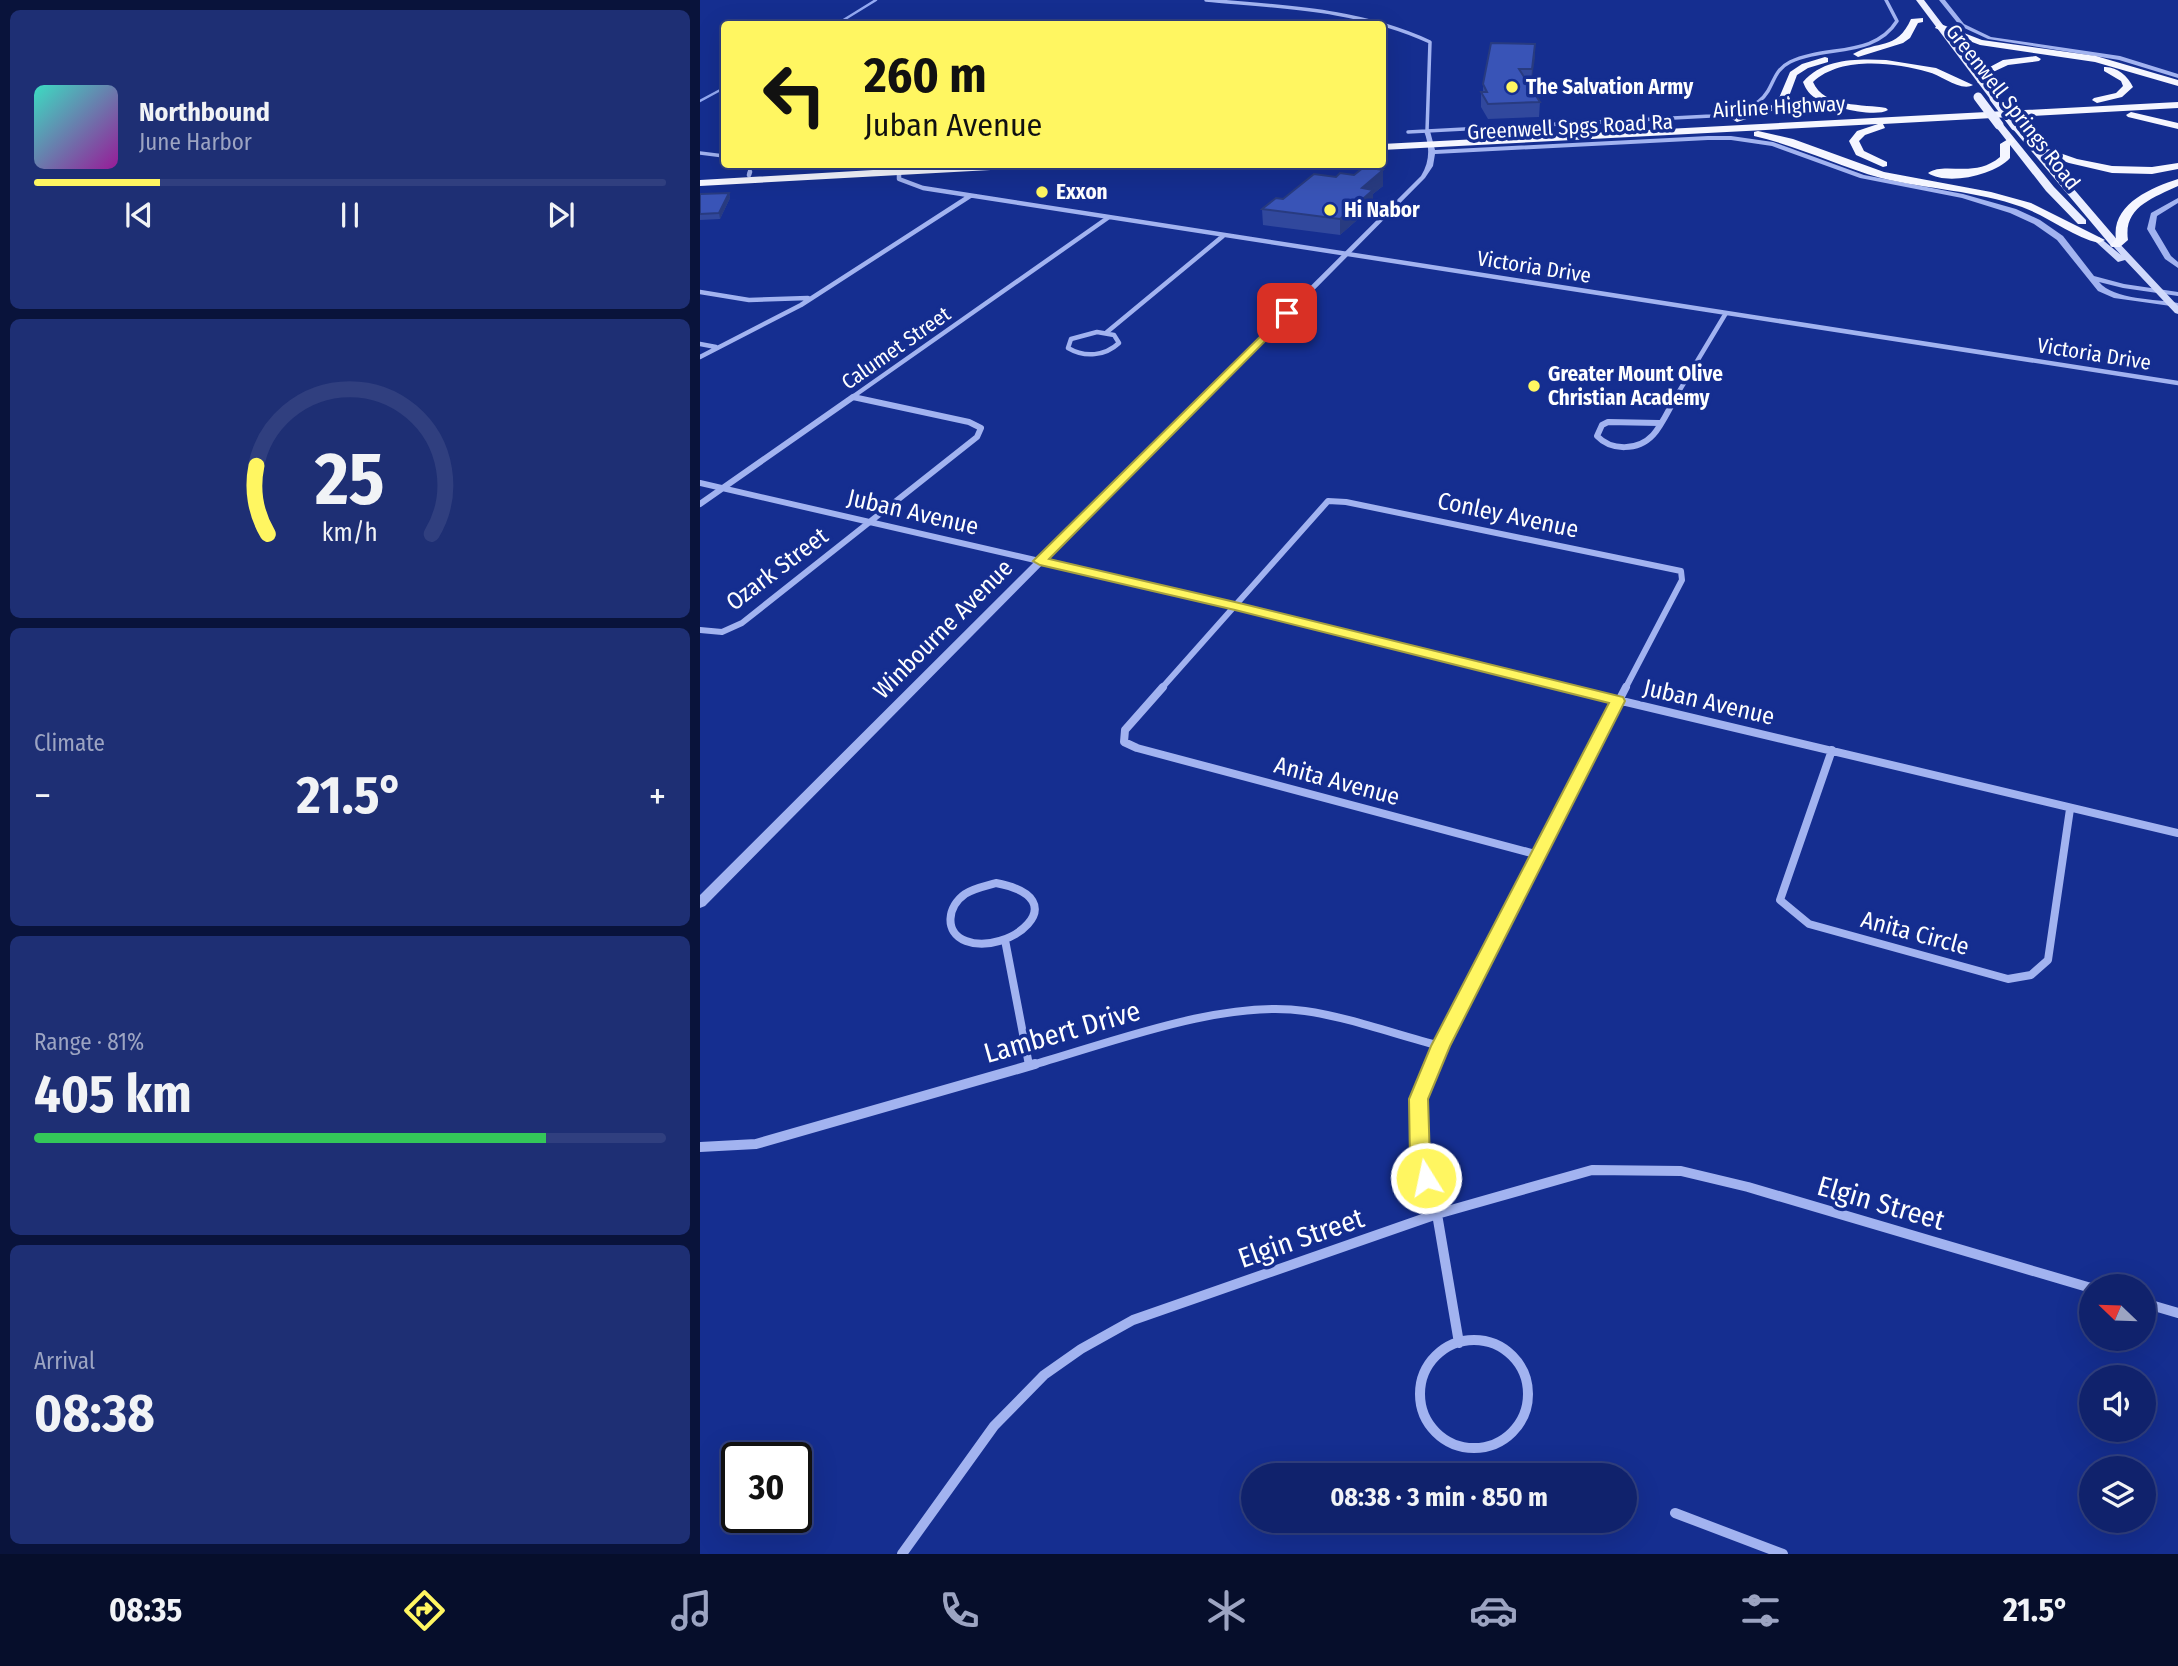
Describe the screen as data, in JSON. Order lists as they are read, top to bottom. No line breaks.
{"streets":{"highway":["Airline Highway"],"main road":["Greenwell Springs Road"],"street":["Greenwell Spgs Road Ra","Victoria Drive","Calumet Street","Juban Avenue","Conley Avenue","Ozark Street","Winbourne Avenue","Anita Avenue","Anita Circle","Lambert Drive","Elgin Street"]},"crossings":[["Airline Highway","Greenwell Spgs Road Ra"],["Airline Highway","Winbourne Avenue"],["Greenwell Springs Road","Greenwell Spgs Road Ra"],["Greenwell Spgs Road Ra","Winbourne Avenue"],["Victoria Drive","Calumet Street"],["Victoria Drive","Winbourne Avenue"],["Calumet Street","Juban Avenue"],["Calumet Street","Ozark Street"],["Juban Avenue","Conley Avenue"],["Juban Avenue","Ozark Street"],["Juban Avenue","Winbourne Avenue"],["Juban Avenue","Anita Avenue"],["Juban Avenue","Anita Circle"],["Conley Avenue","Anita Avenue"]],"places":["The Salvation Army","Exxon","Hi Nabor","Greater Mount Olive Christian Academy"],"north":"top left","page":{"turn":["260 m","Juban Avenue"],"song":["Northbound","June Harbor"],"tile":["Climate",["Range · 81%","405 km"],["Arrival","08:38"]],"heat":["−","21.5°","+"],"limit":"30","trip":"08:38 · 3 min · 850 m","tabs":["08:35","21.5°"],"gauge":["25","km/h"]}}
